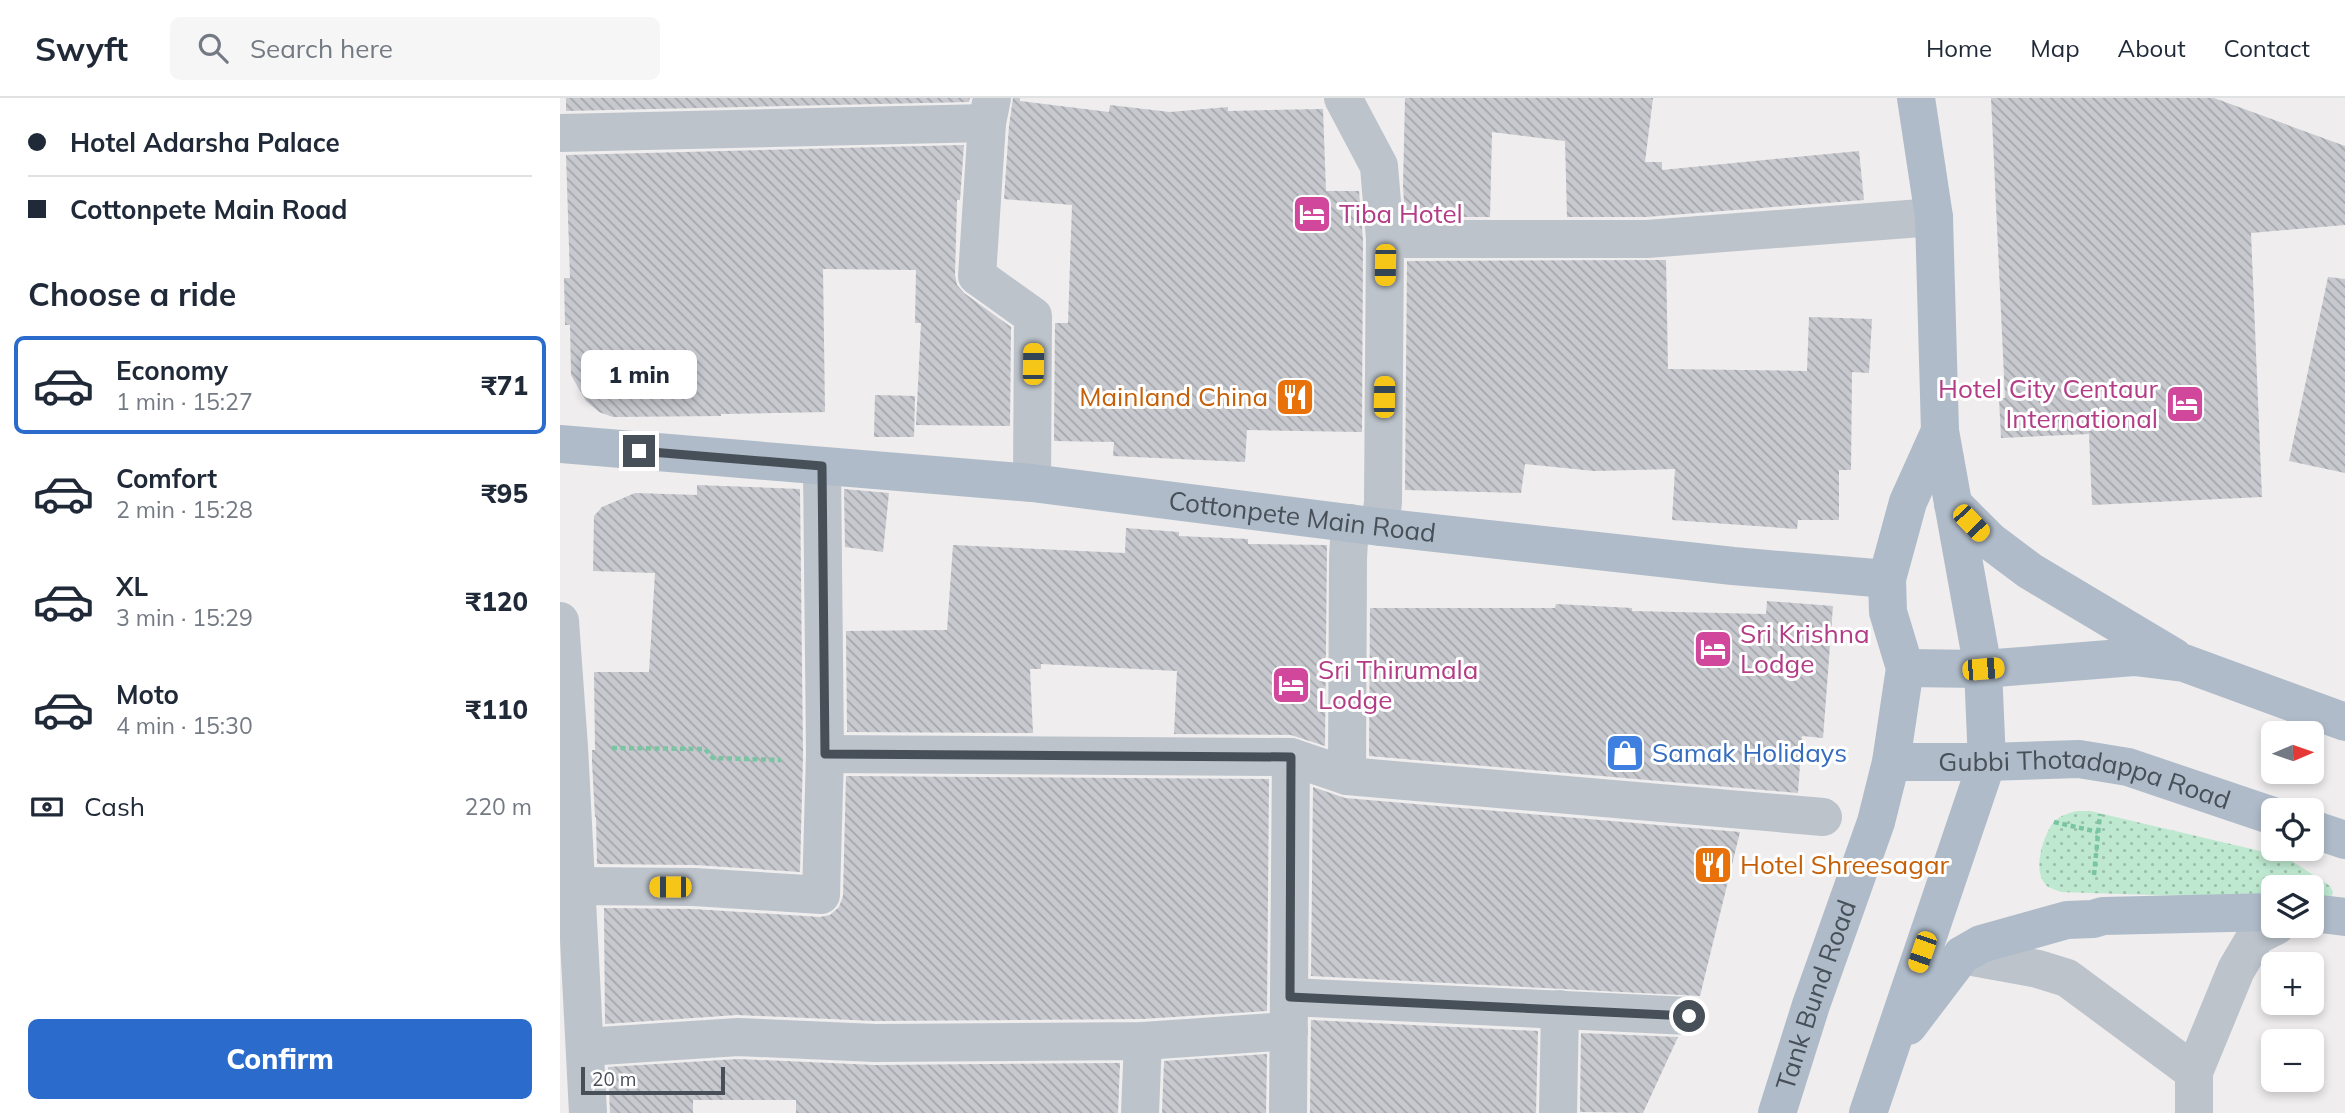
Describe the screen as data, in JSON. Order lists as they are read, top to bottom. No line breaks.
{"streets":{"main road":["Cottonpete Main Road","Gubbi Thotadappa Road","Tank Bund Road"]},"crossings":[["Gubbi Thotadappa Road","Tank Bund Road"]],"places":{"hotel":["Tiba Hotel","Hotel City Centaur International","Sri Krishna Lodge","Sri Thirumala Lodge"],"restaurant":["Mainland China","Hotel Shreesagar"],"shop":["Samak Holidays"]},"scale_bar":"20 m","north":"right","page":{"header":"Swyft","search":"Search here","nav":["Home","Map","About","Contact"],"banner":["Hotel Adarsha Palace","Cottonpete Main Road"],"heading":"Choose a ride","list":[{"name":"Economy","note":"1 min · 15:27","value":"₹71"},{"name":"Comfort","note":"2 min · 15:28","value":"₹95"},{"name":"XL","note":"3 min · 15:29","value":"₹120"},{"name":"Moto","note":"4 min · 15:30","value":"₹110"}],"bubble":"1 min","map_buttons":["+","−"],"pay":["Cash","220 m"],"buttons":"Confirm","scale":"20 m"}}
